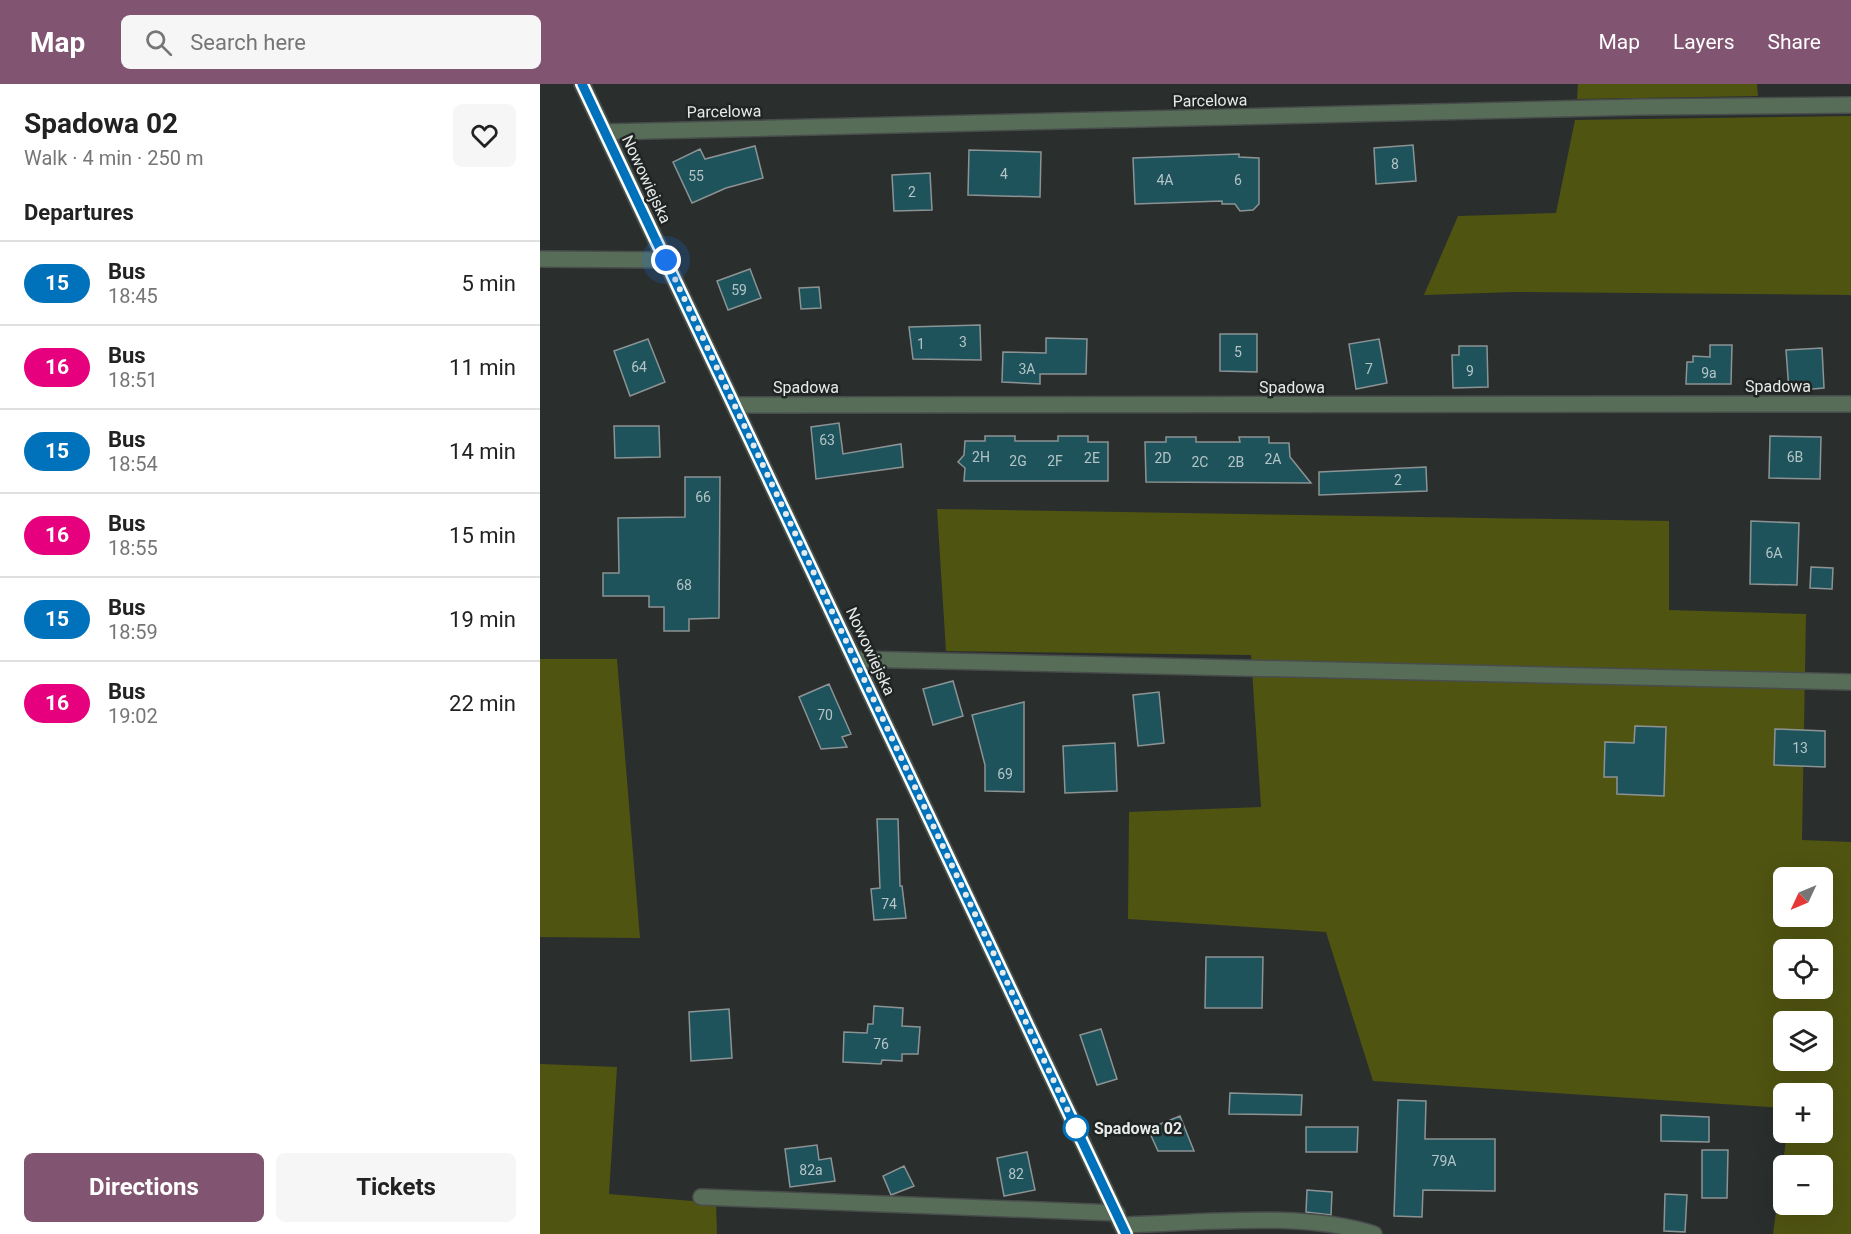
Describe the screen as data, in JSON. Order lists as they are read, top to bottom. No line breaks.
{"streets":{"street":["Parcelowa","Nowowiejska","Spadowa"]},"crossings":[["Parcelowa","Nowowiejska"],["Nowowiejska","Spadowa"]],"places":["Spadowa 02"],"lines":["bus line 15"],"house_numbers":["8","4","55","4A","6","2","59","3","1","5","64","3A","7","9","9a","63","2H","6B","2E","2D","2A","2G","2F","2C","2B","2","66","6A","68","70","13","69","74","76","79A","82a","82"],"north":"bottom left","page":{"header":"Map","search":"Search here","nav":["Map","Layers","Share"],"heading":[["Spadowa 02","Walk · 4 min · 250 m"],"Departures"],"list":[{"mark":"15","name":"Bus","note":"18:45","value":"5 min"},{"mark":"16","name":"Bus","note":"18:51","value":"11 min"},{"mark":"15","name":"Bus","note":"18:54","value":"14 min"},{"mark":"16","name":"Bus","note":"18:55","value":"15 min"},{"mark":"15","name":"Bus","note":"18:59","value":"19 min"},{"mark":"16","name":"Bus","note":"19:02","value":"22 min"}],"map_buttons":["+","−"],"buttons":["Directions","Tickets"]}}
